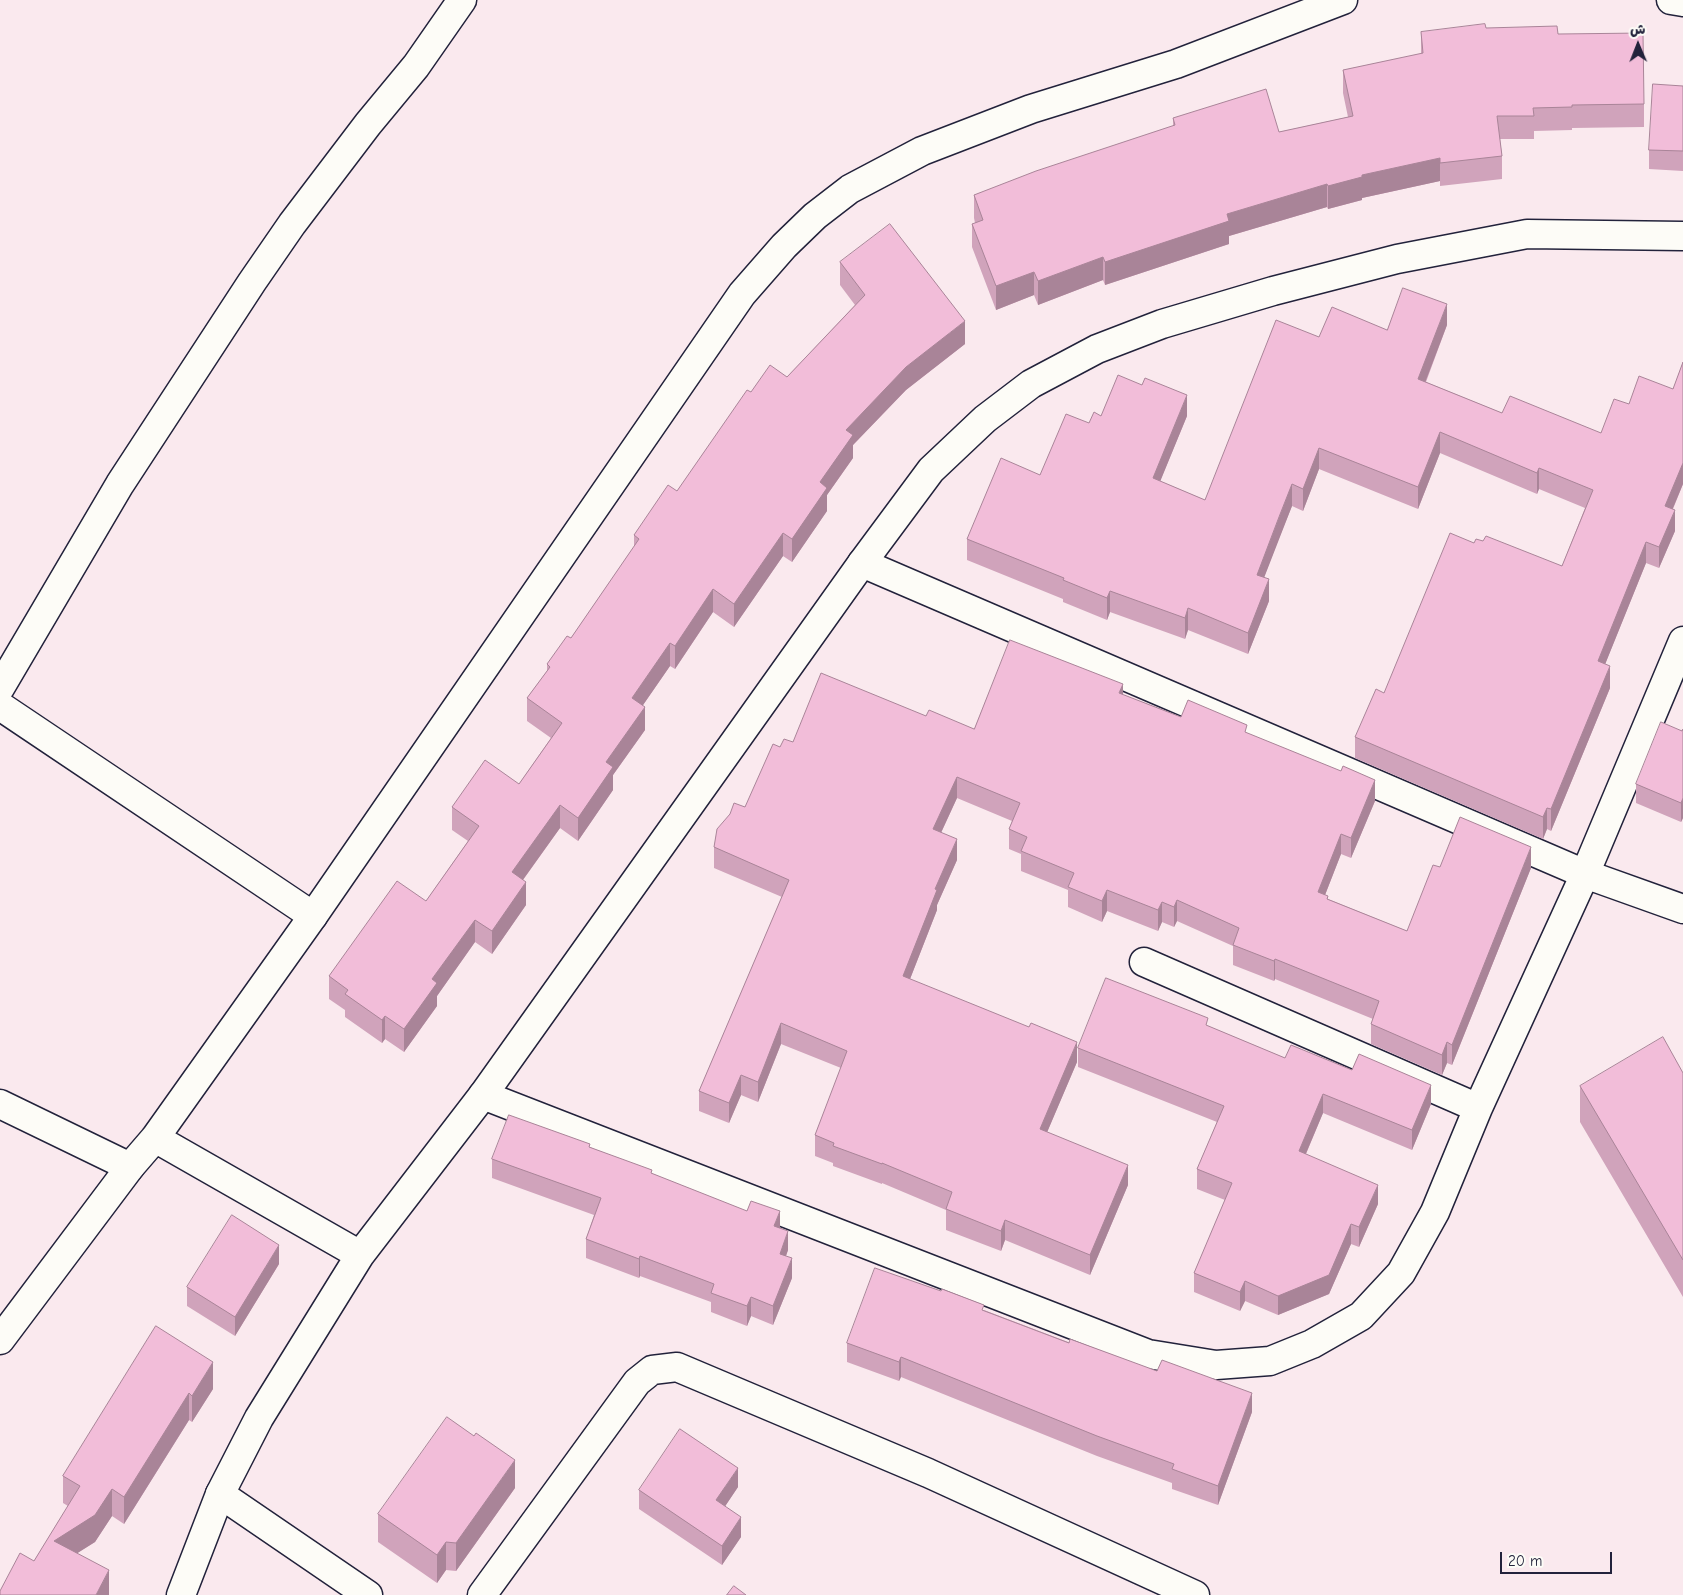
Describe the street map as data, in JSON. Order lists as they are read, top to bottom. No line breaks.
{"scale_bar":"20 m","north":"top"}
